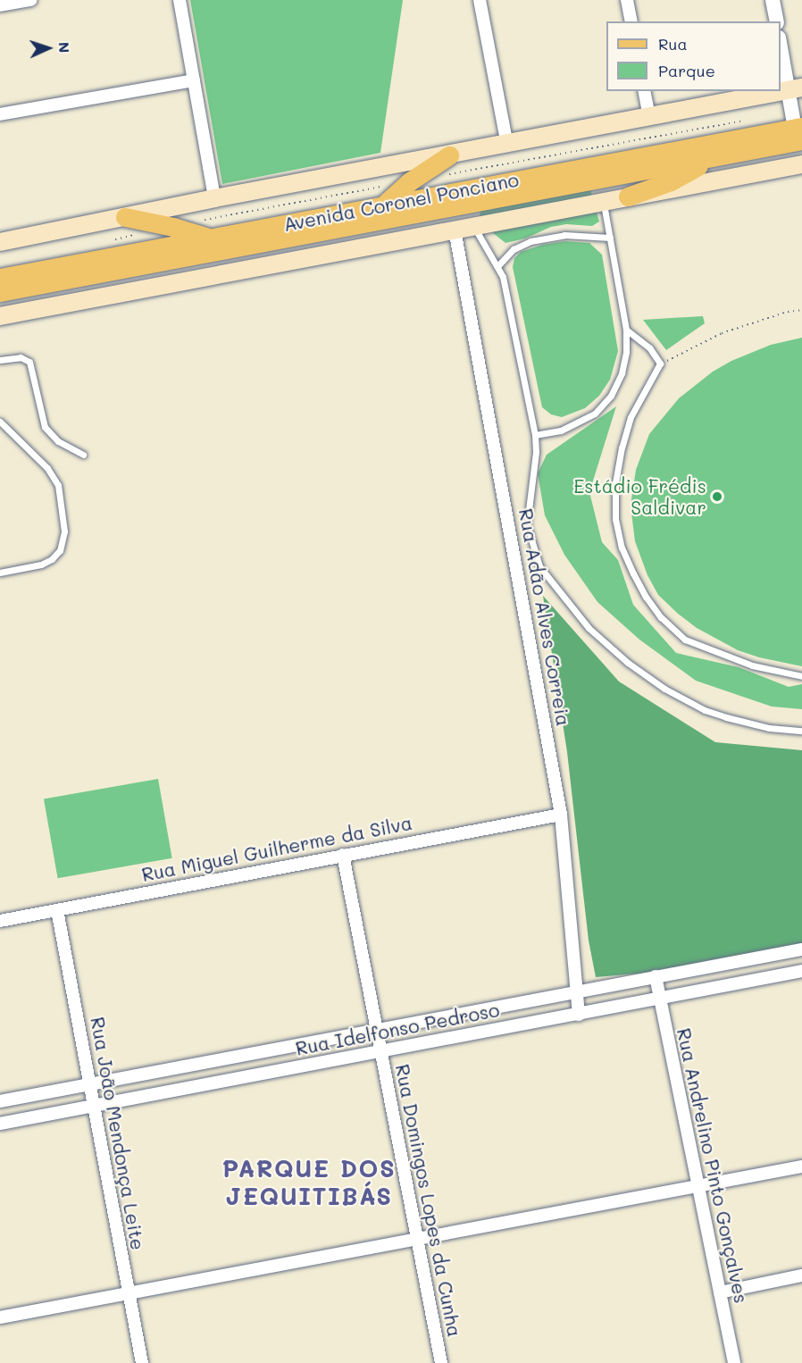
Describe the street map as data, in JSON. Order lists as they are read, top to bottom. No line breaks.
{"streets":{"main road":["Avenida Coronel Ponciano"],"street":["Rua Adão Alves Correia","Rua Miguel Guilherme da Silva","Rua Idelfonso Pedroso","Rua João Mendonça Leite","Rua Andrelino Pinto Gonçalves","Rua Domingos Lopes da Cunha"]},"crossings":[["Rua Adão Alves Correia","Rua Miguel Guilherme da Silva"],["Rua Adão Alves Correia","Rua Idelfonso Pedroso"],["Rua Miguel Guilherme da Silva","Rua João Mendonça Leite"],["Rua Miguel Guilherme da Silva","Rua Domingos Lopes da Cunha"],["Rua Idelfonso Pedroso","Rua João Mendonça Leite"],["Rua Idelfonso Pedroso","Rua Andrelino Pinto Gonçalves"],["Rua Idelfonso Pedroso","Rua Domingos Lopes da Cunha"]],"districts":["PARQUE DOS JEQUITIBÁS"],"places":["Estádio Frédis Saldivar"],"legend":["Rua","Parque"],"north":"right"}
